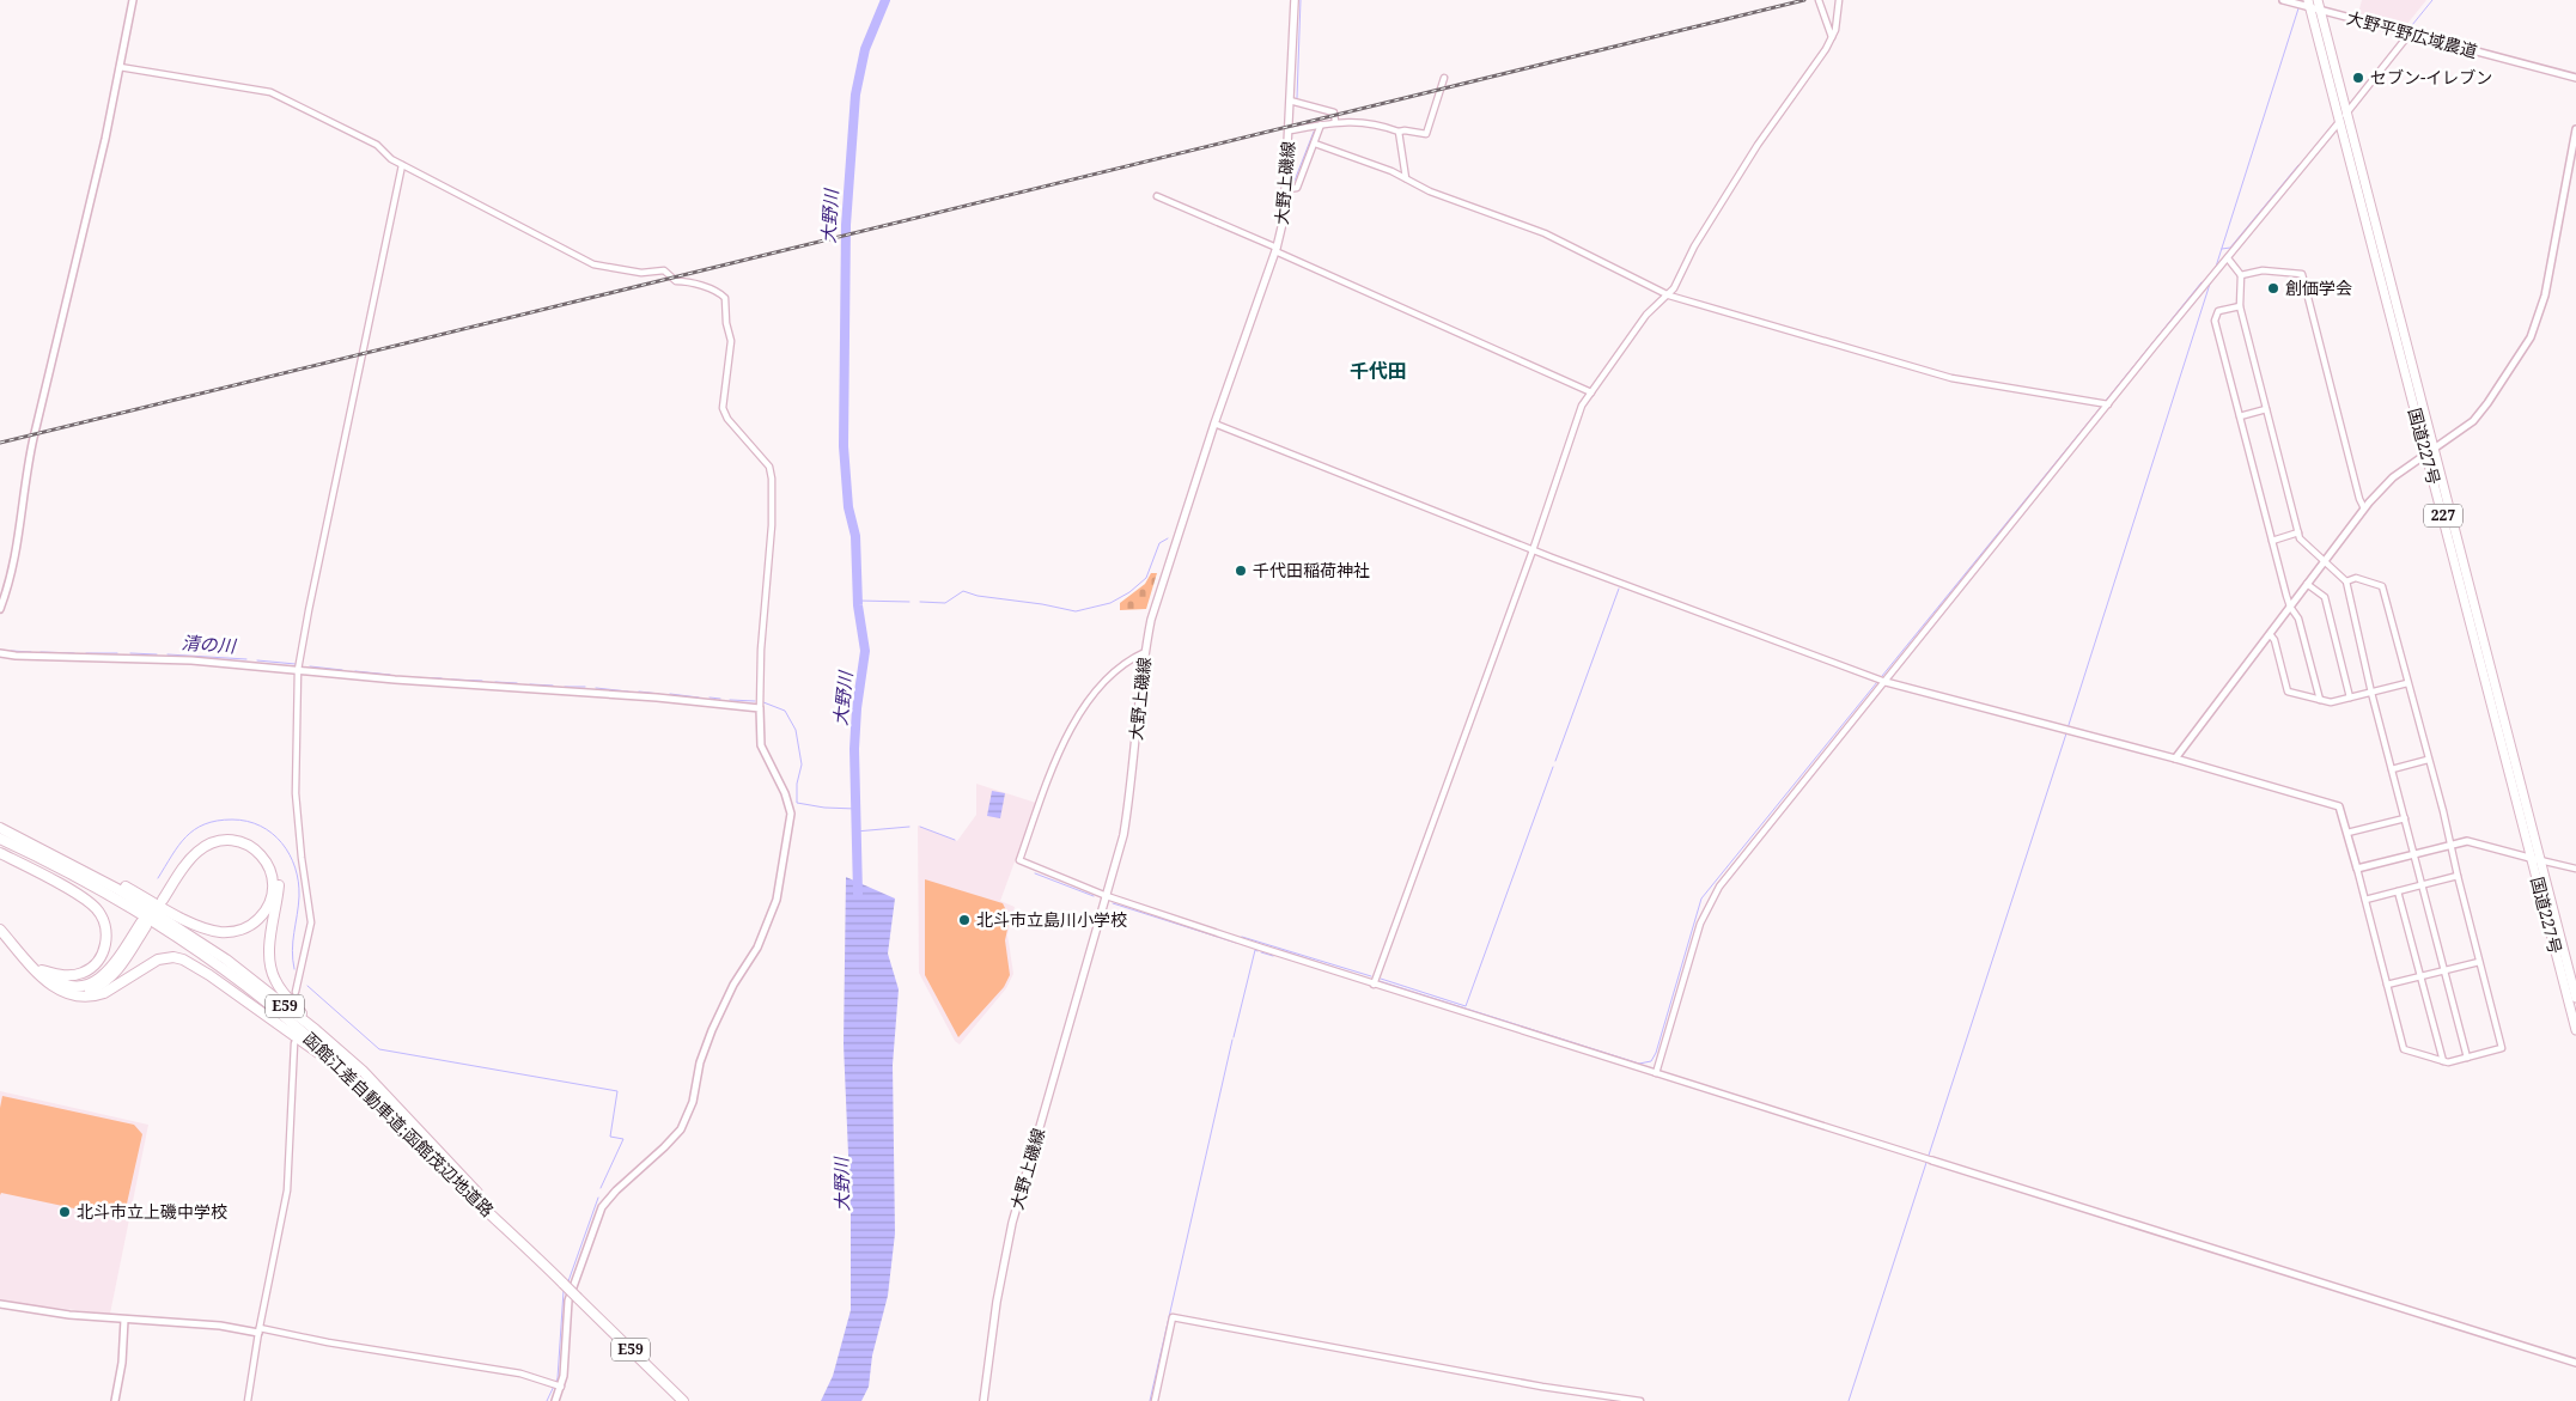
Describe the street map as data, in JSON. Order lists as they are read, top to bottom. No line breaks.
{"streets":{"highway":["国道227号","227","E59","函館江差自動車道;函館茂辺地道路"],"main road":["大野上磯線"],"street":["大野平野広域農道"]},"crossings":[["大野平野広域農道","国道227号"]],"districts":["千代田"],"water":["大野川","清の川"],"places":["セブン-イレブン","創価学会","千代田稲荷神社","北斗市立島川小学校","北斗市立上磯中学校"]}
